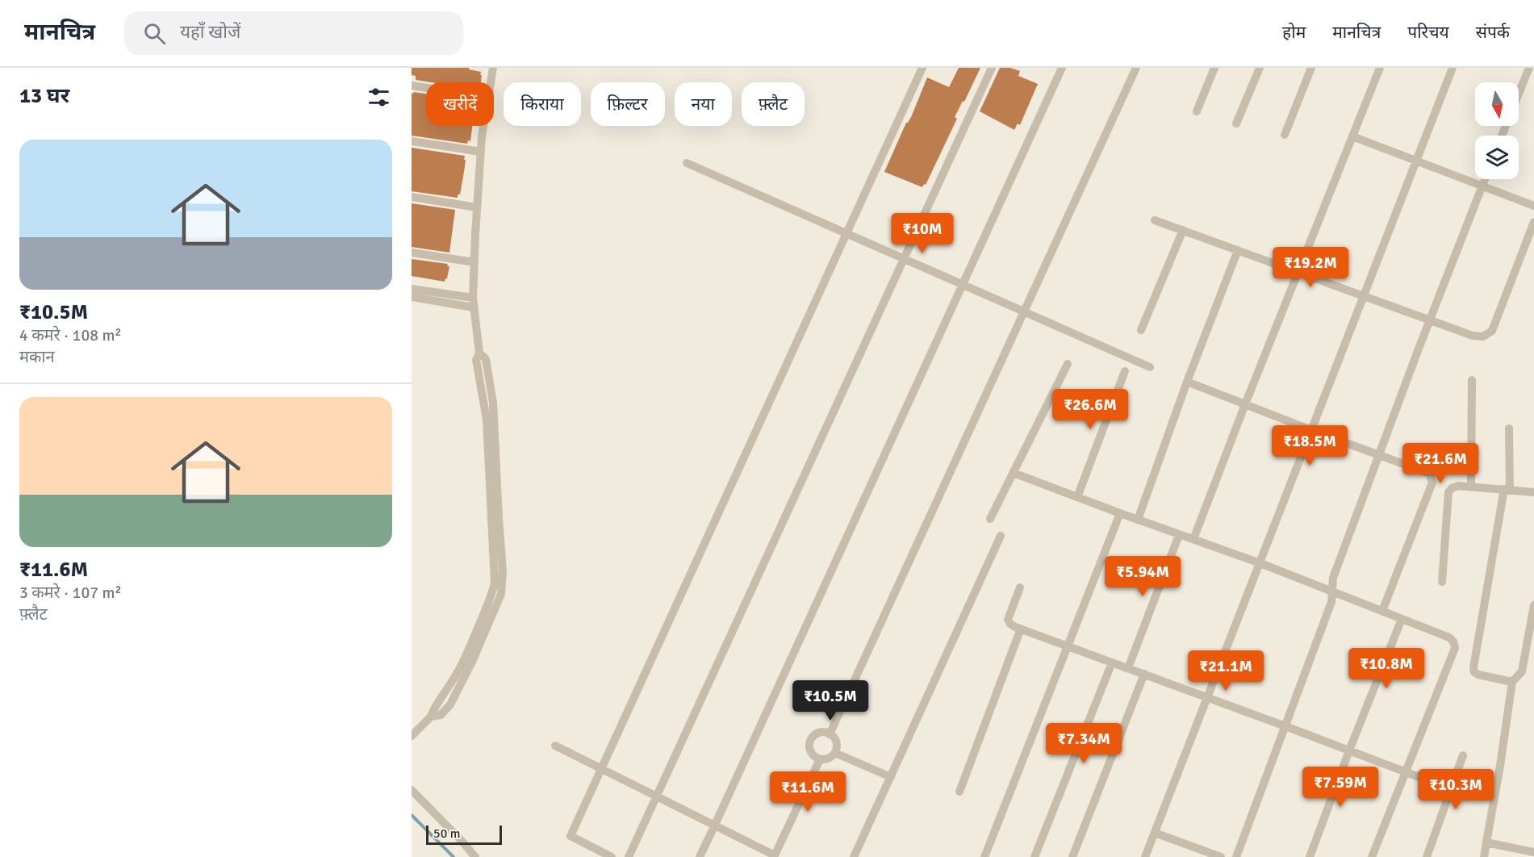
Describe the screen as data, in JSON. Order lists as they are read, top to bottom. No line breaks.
{"scale_bar":"50 m","north":"bottom","page":{"header":"मानचित्र","search":"यहाँ खोजें","nav":["होम","मानचित्र","परिचय","संपर्क"],"heading":"13 घर","chip":["खरीदें","किराया","फ़िल्टर","नया","फ़्लैट"],"list":[{"name":"₹10.5M","note":"4 कमरे · 108 m² · मकान"},{"name":"₹11.6M","note":"3 कमरे · 107 m² · फ़्लैट"}],"price":["₹10M","₹19.2M","₹26.6M","₹18.5M","₹21.6M","₹5.94M","₹10.8M","₹21.1M","₹10.5M","₹7.34M","₹7.59M","₹10.3M","₹11.6M"],"scale":"50 m"}}
